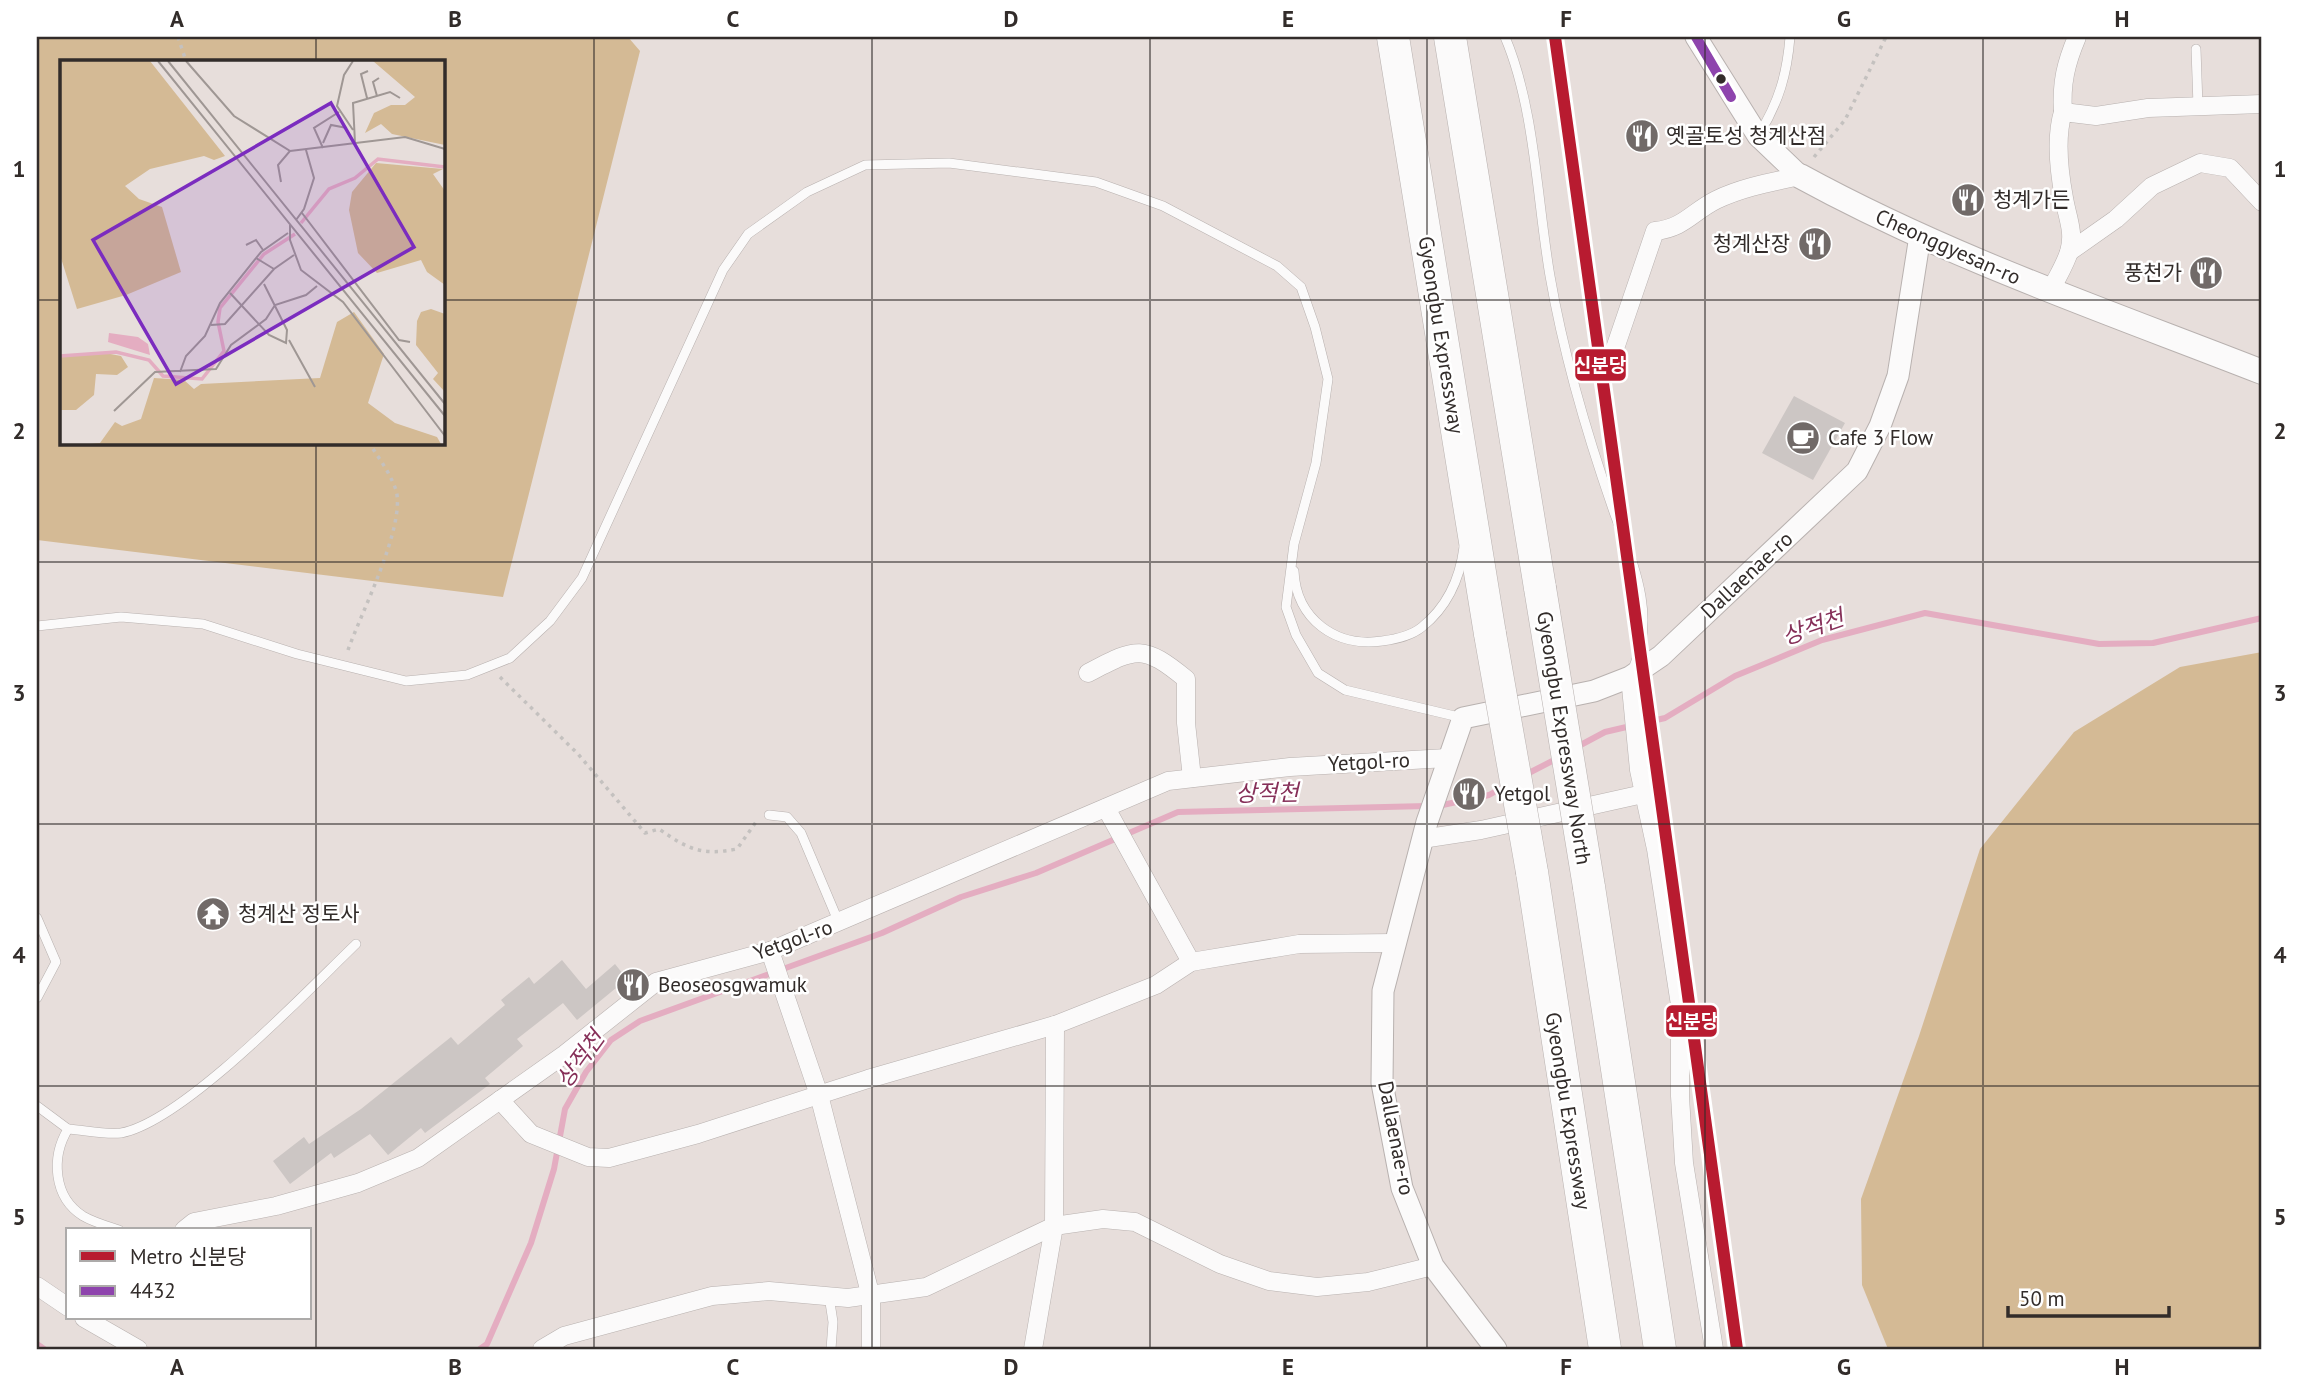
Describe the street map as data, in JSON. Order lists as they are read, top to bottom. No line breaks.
{"streets":{"highway":["Gyeongbu Expressway","Gyeongbu Expressway North"],"main road":["Cheonggyesan-ro"],"street":["Dallaenae-ro","Yetgol-ro"]},"crossings":[["Cheonggyesan-ro","Dallaenae-ro"],["Dallaenae-ro","Yetgol-ro"]],"water":["상적천"],"places":{"restaurant":["옛골토성 청계산점","청계가든","청계산장","풍천가","Yetgol","Beoseosgwamuk"],"cafe":["Cafe 3 Flow"],"temple":["청계산 정토사"]},"lines":["metro line 신분당","transit line 4432"],"legend":["Metro 신분당","4432"],"scale_bar":"50 m","grid":{"columns":["A","B","C","D","E","F","G","H"],"rows":["1","2","3","4","5"]}}
